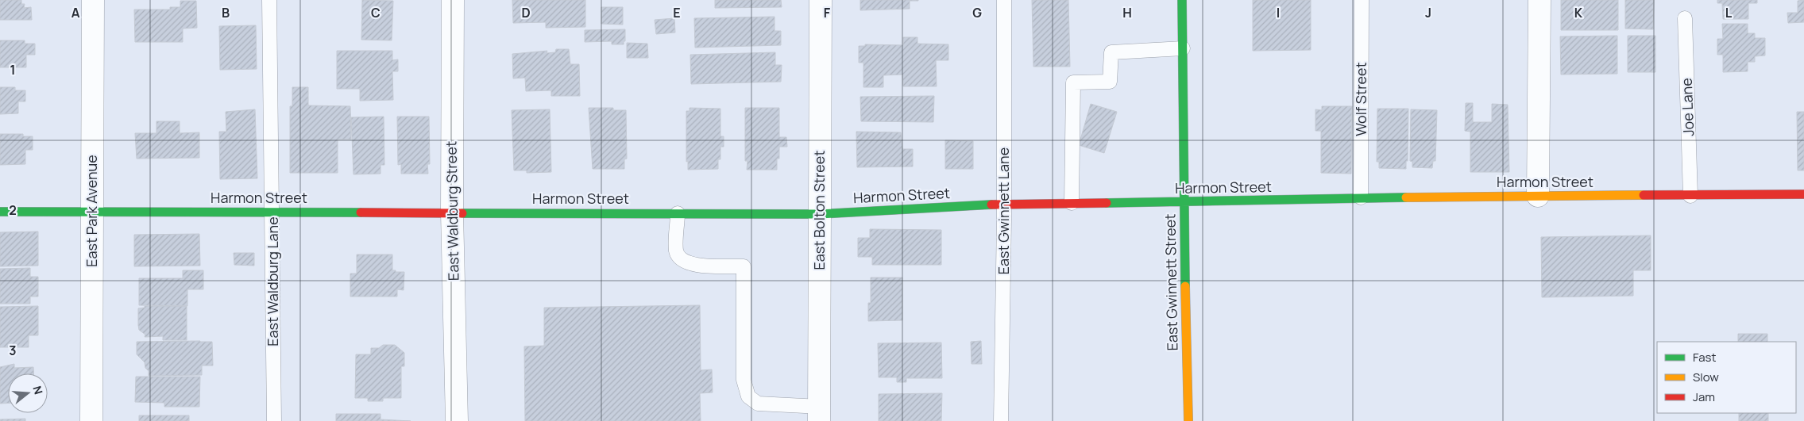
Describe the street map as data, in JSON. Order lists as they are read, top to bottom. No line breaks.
{"streets":{"main road":["Harmon Street","East Gwinnett Street"],"street":["East Bolton Street","East Park Avenue","East Waldburg Street"],"lane":["Wolf Street","Joe Lane","East Gwinnett Lane","East Waldburg Lane"]},"crossings":[["Wolf Street","Harmon Street"],["Joe Lane","Harmon Street"],["Harmon Street","East Bolton Street"],["Harmon Street","East Park Avenue"],["Harmon Street","East Waldburg Street"],["Harmon Street","East Gwinnett Lane"],["Harmon Street","East Waldburg Lane"],["Harmon Street","East Gwinnett Street"]],"legend":["Fast","Slow","Jam"],"north":"right","grid":{"columns":["A","B","C","D","E","F","G","H","I","J","K","L"],"rows":["1","2","3"]}}
